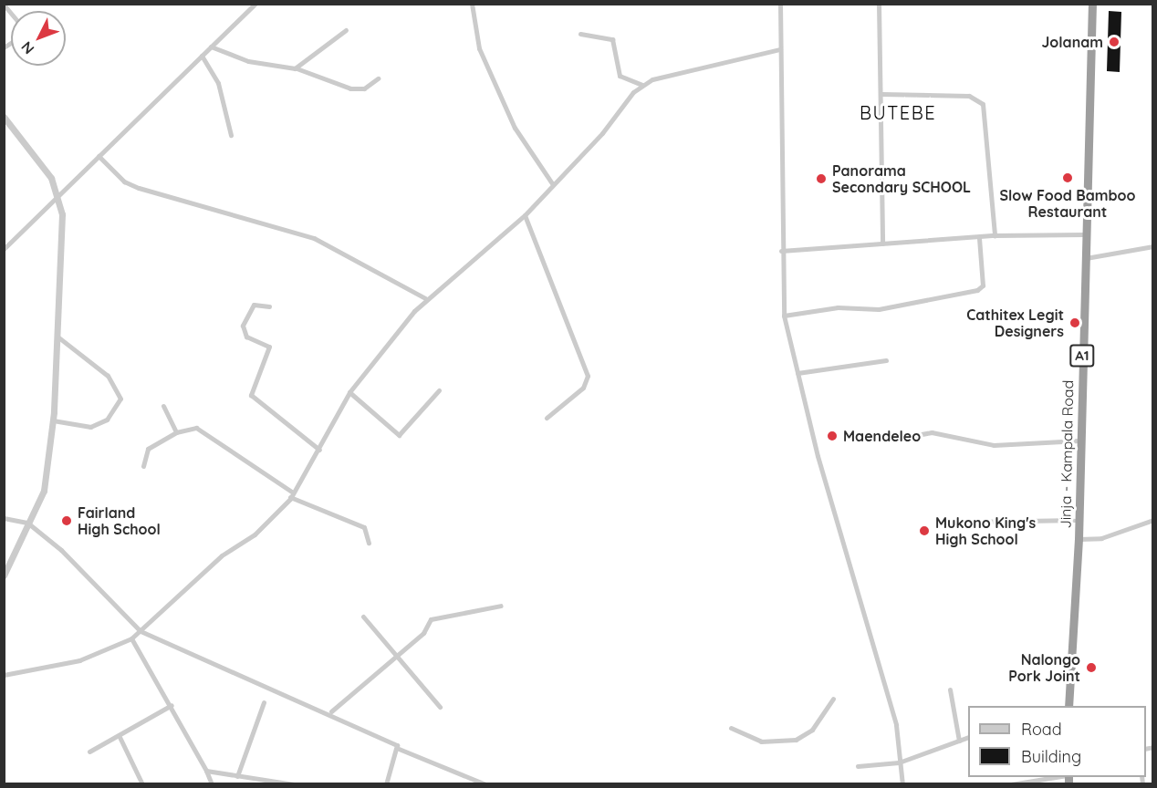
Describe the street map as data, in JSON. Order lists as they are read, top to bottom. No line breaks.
{"streets":{"highway":["A1","Jinja - Kampala Road"]},"districts":["BUTEBE"],"places":["Jolanam","Slow Food Bamboo Restaurant","Panorama Secondary SCHOOL","Cathitex Legit Designers","Maendeleo","Fairland High School","Mukono King's High School","Nalongo Pork Joint"],"legend":["Road","Building"],"north":"bottom left"}
